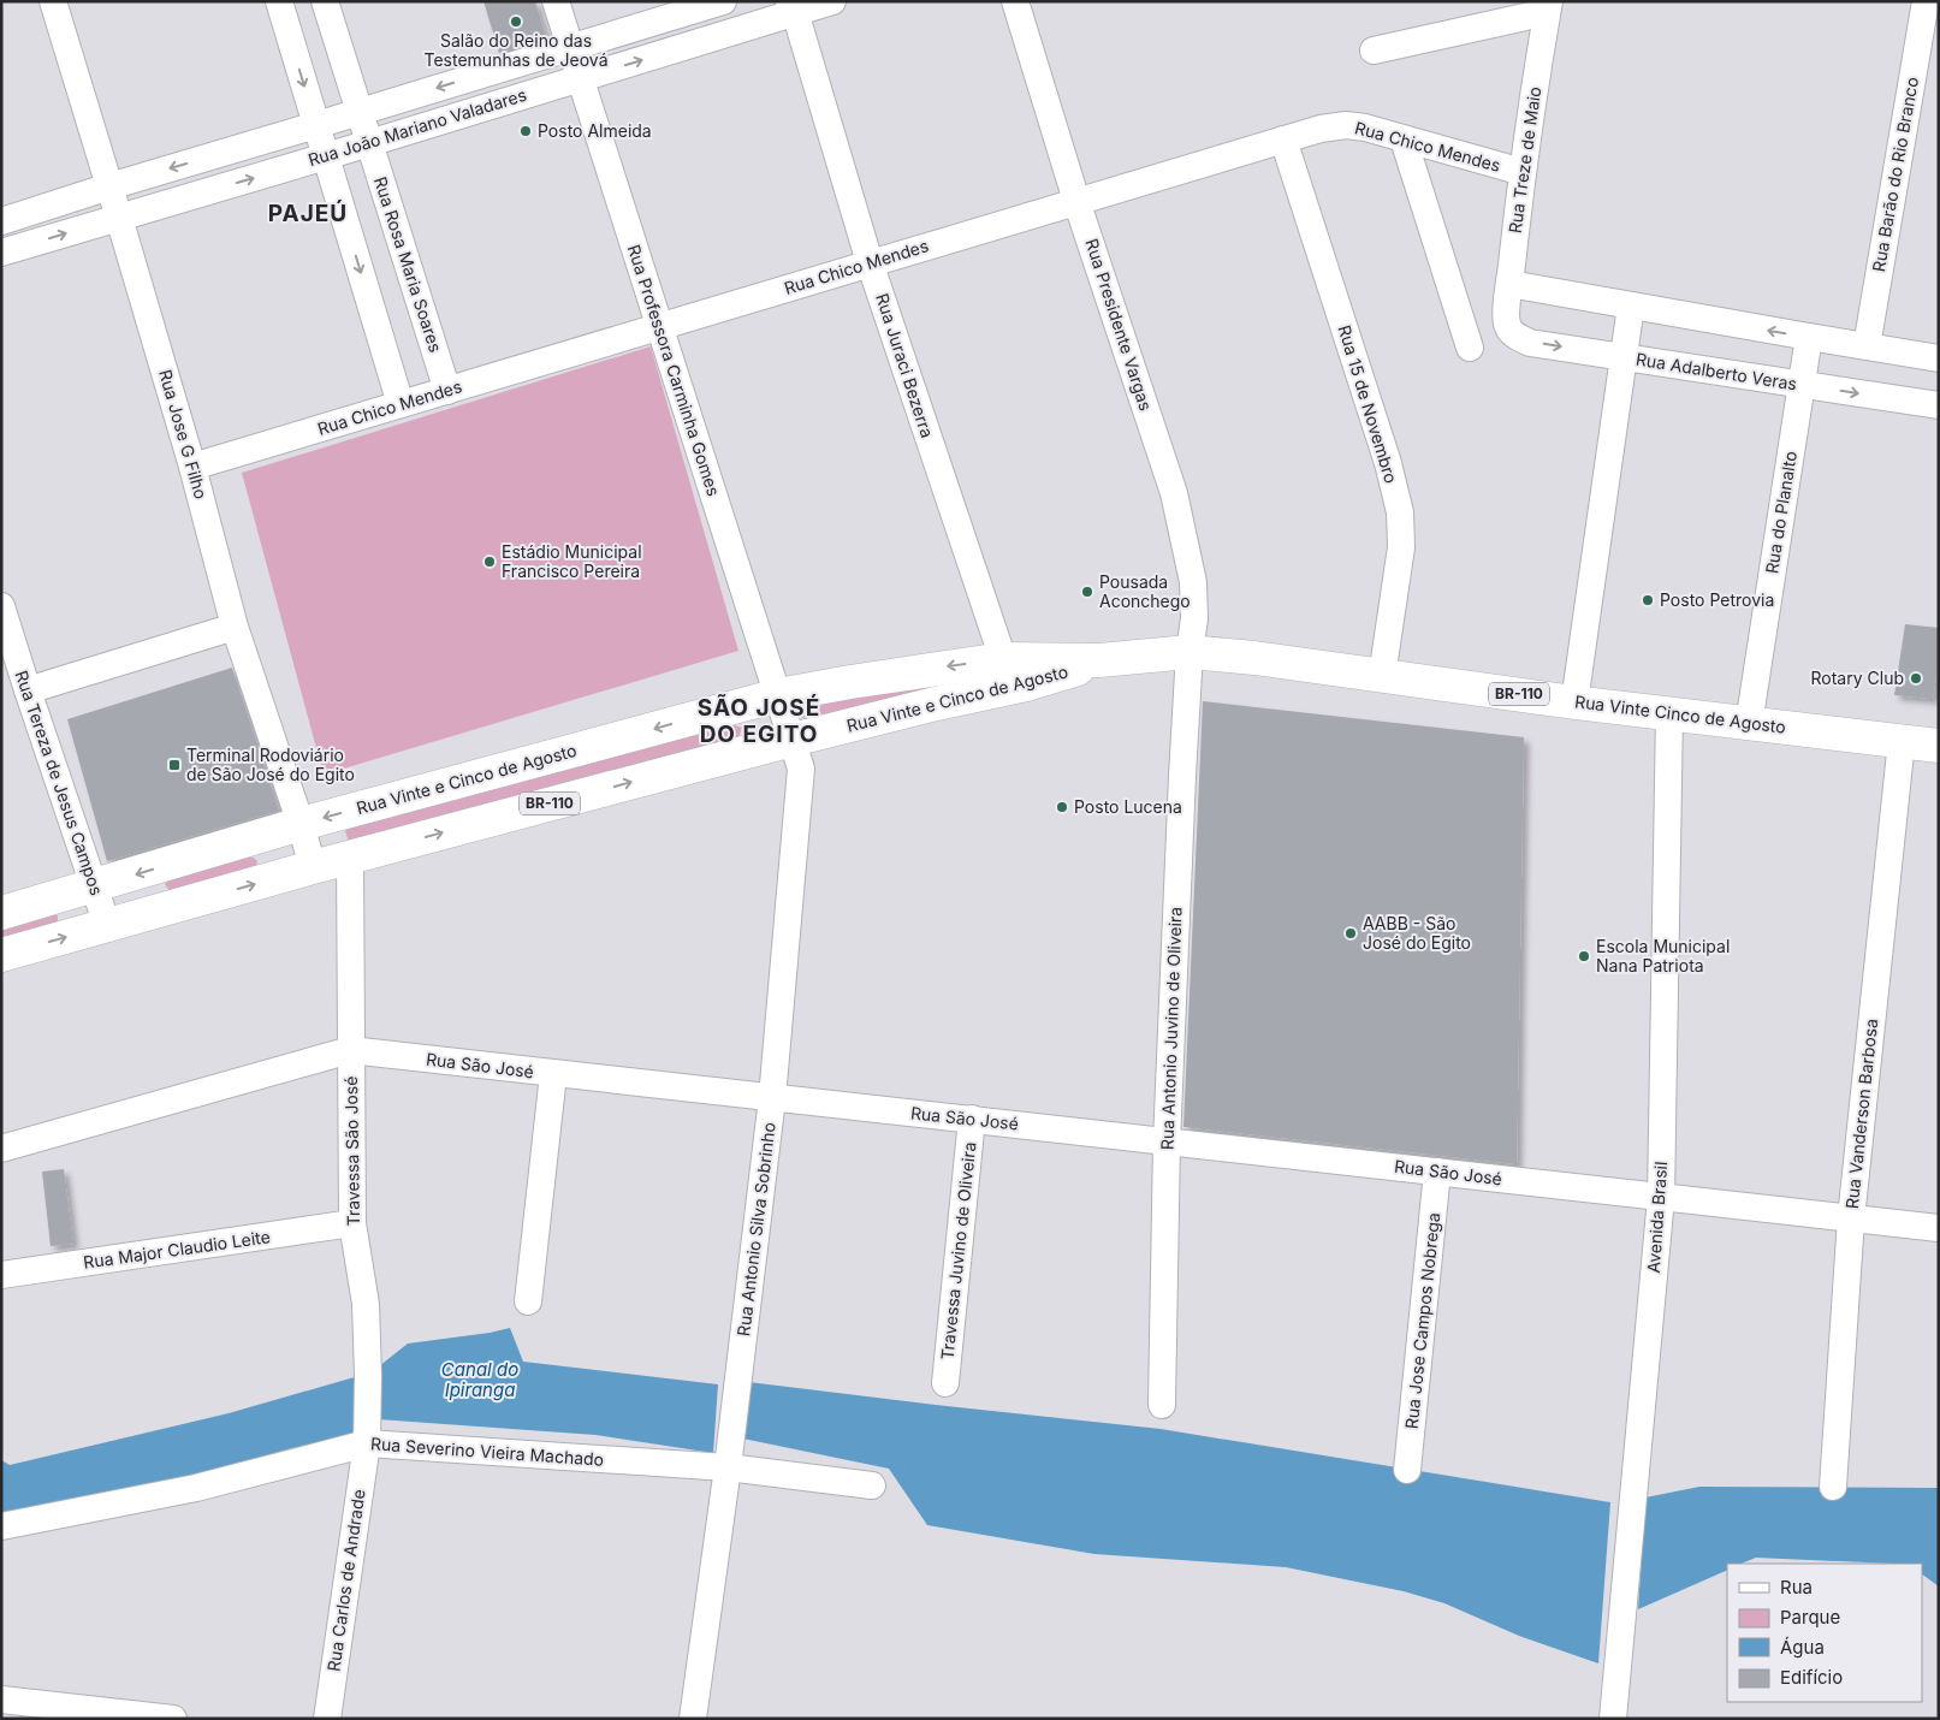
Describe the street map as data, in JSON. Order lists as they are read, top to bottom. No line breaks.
{"streets":{"main road":["BR-110","Rua Vinte e Cinco de Agosto","Rua Vinte Cinco de Agosto"],"street":["Rua João Mariano Valadares","Rua Chico Mendes","Rua Treze de Maio","Rua Barão do Rio Branco","Rua Rosa Maria Soares","Rua Presidente Vargas","Rua Juraci Bezerra","Rua Professora Carminha Gomes","Rua Adalberto Veras","Rua 15 de Novembro","Rua Jose G Filho","Rua do Planalto","Rua Tereza de Jesus Campos","Rua Antonio Juvino de Oliveira","Rua São José","Rua Vanderson Barbosa","Travessa São José","Avenida Brasil","Rua Antonio Silva Sobrinho","Rua Major Claudio Leite","Travessa Juvino de Oliveira","Rua Jose Campos Nobrega","Rua Severino Vieira Machado","Rua Carlos de Andrade"]},"crossings":[["Rua João Mariano Valadares","Rua Rosa Maria Soares"],["Rua João Mariano Valadares","Rua Juraci Bezerra"],["Rua João Mariano Valadares","Rua Professora Carminha Gomes"],["Rua João Mariano Valadares","Rua Jose G Filho"],["Rua Chico Mendes","Rua Treze de Maio"],["Rua Chico Mendes","Rua Rosa Maria Soares"],["Rua Chico Mendes","Rua Presidente Vargas"],["Rua Chico Mendes","Rua Juraci Bezerra"],["Rua Chico Mendes","Rua Professora Carminha Gomes"],["Rua Chico Mendes","Rua 15 de Novembro"],["Rua Chico Mendes","Rua Jose G Filho"],["Rua Treze de Maio","Rua Adalberto Veras"],["Rua Presidente Vargas","Rua Vinte Cinco de Agosto"],["Rua Presidente Vargas","Rua Antonio Juvino de Oliveira"],["Rua Juraci Bezerra","Rua Vinte e Cinco de Agosto"],["Rua Professora Carminha Gomes","Rua Vinte e Cinco de Agosto"],["Rua Professora Carminha Gomes","Rua Antonio Silva Sobrinho"],["Rua Adalberto Veras","Rua do Planalto"],["Rua 15 de Novembro","Rua Vinte Cinco de Agosto"],["Rua Jose G Filho","Rua Vinte e Cinco de Agosto"],["Rua do Planalto","Rua Vinte Cinco de Agosto"],["Rua Vinte e Cinco de Agosto","Rua Vinte Cinco de Agosto"],["Rua Vinte e Cinco de Agosto","Rua Tereza de Jesus Campos"],["Rua Vinte e Cinco de Agosto","Travessa São José"],["Rua Vinte e Cinco de Agosto","Rua Antonio Silva Sobrinho"],["Rua Vinte Cinco de Agosto","Rua Antonio Juvino de Oliveira"],["Rua Vinte Cinco de Agosto","Rua Vanderson Barbosa"],["Rua Vinte Cinco de Agosto","Avenida Brasil"],["Rua Antonio Juvino de Oliveira","Rua São José"],["Rua São José","Rua Vanderson Barbosa"],["Rua São José","Travessa São José"],["Rua São José","Avenida Brasil"],["Rua São José","Rua Antonio Silva Sobrinho"],["Rua São José","Travessa Juvino de Oliveira"],["Rua São José","Rua Jose Campos Nobrega"],["Travessa São José","Rua Major Claudio Leite"],["Travessa São José","Rua Severino Vieira Machado"],["Travessa São José","Rua Carlos de Andrade"],["Rua Antonio Silva Sobrinho","Rua Severino Vieira Machado"],["Rua Severino Vieira Machado","Rua Carlos de Andrade"]],"districts":["PAJEÚ","SÃO JOSÉ DO EGITO"],"water":["Canal do Ipiranga"],"places":{"other":["Salão do Reino das Testemunhas de Jeová","Posto Almeida","Estádio Municipal Francisco Pereira","Pousada Aconchego","Posto Petrovia","Rotary Club","Posto Lucena","AABB - São José do Egito","Escola Municipal Nana Patriota"],"transit":["Terminal Rodoviário de São José do Egito"]},"legend":["Rua","Parque","Água","Edifício"]}
